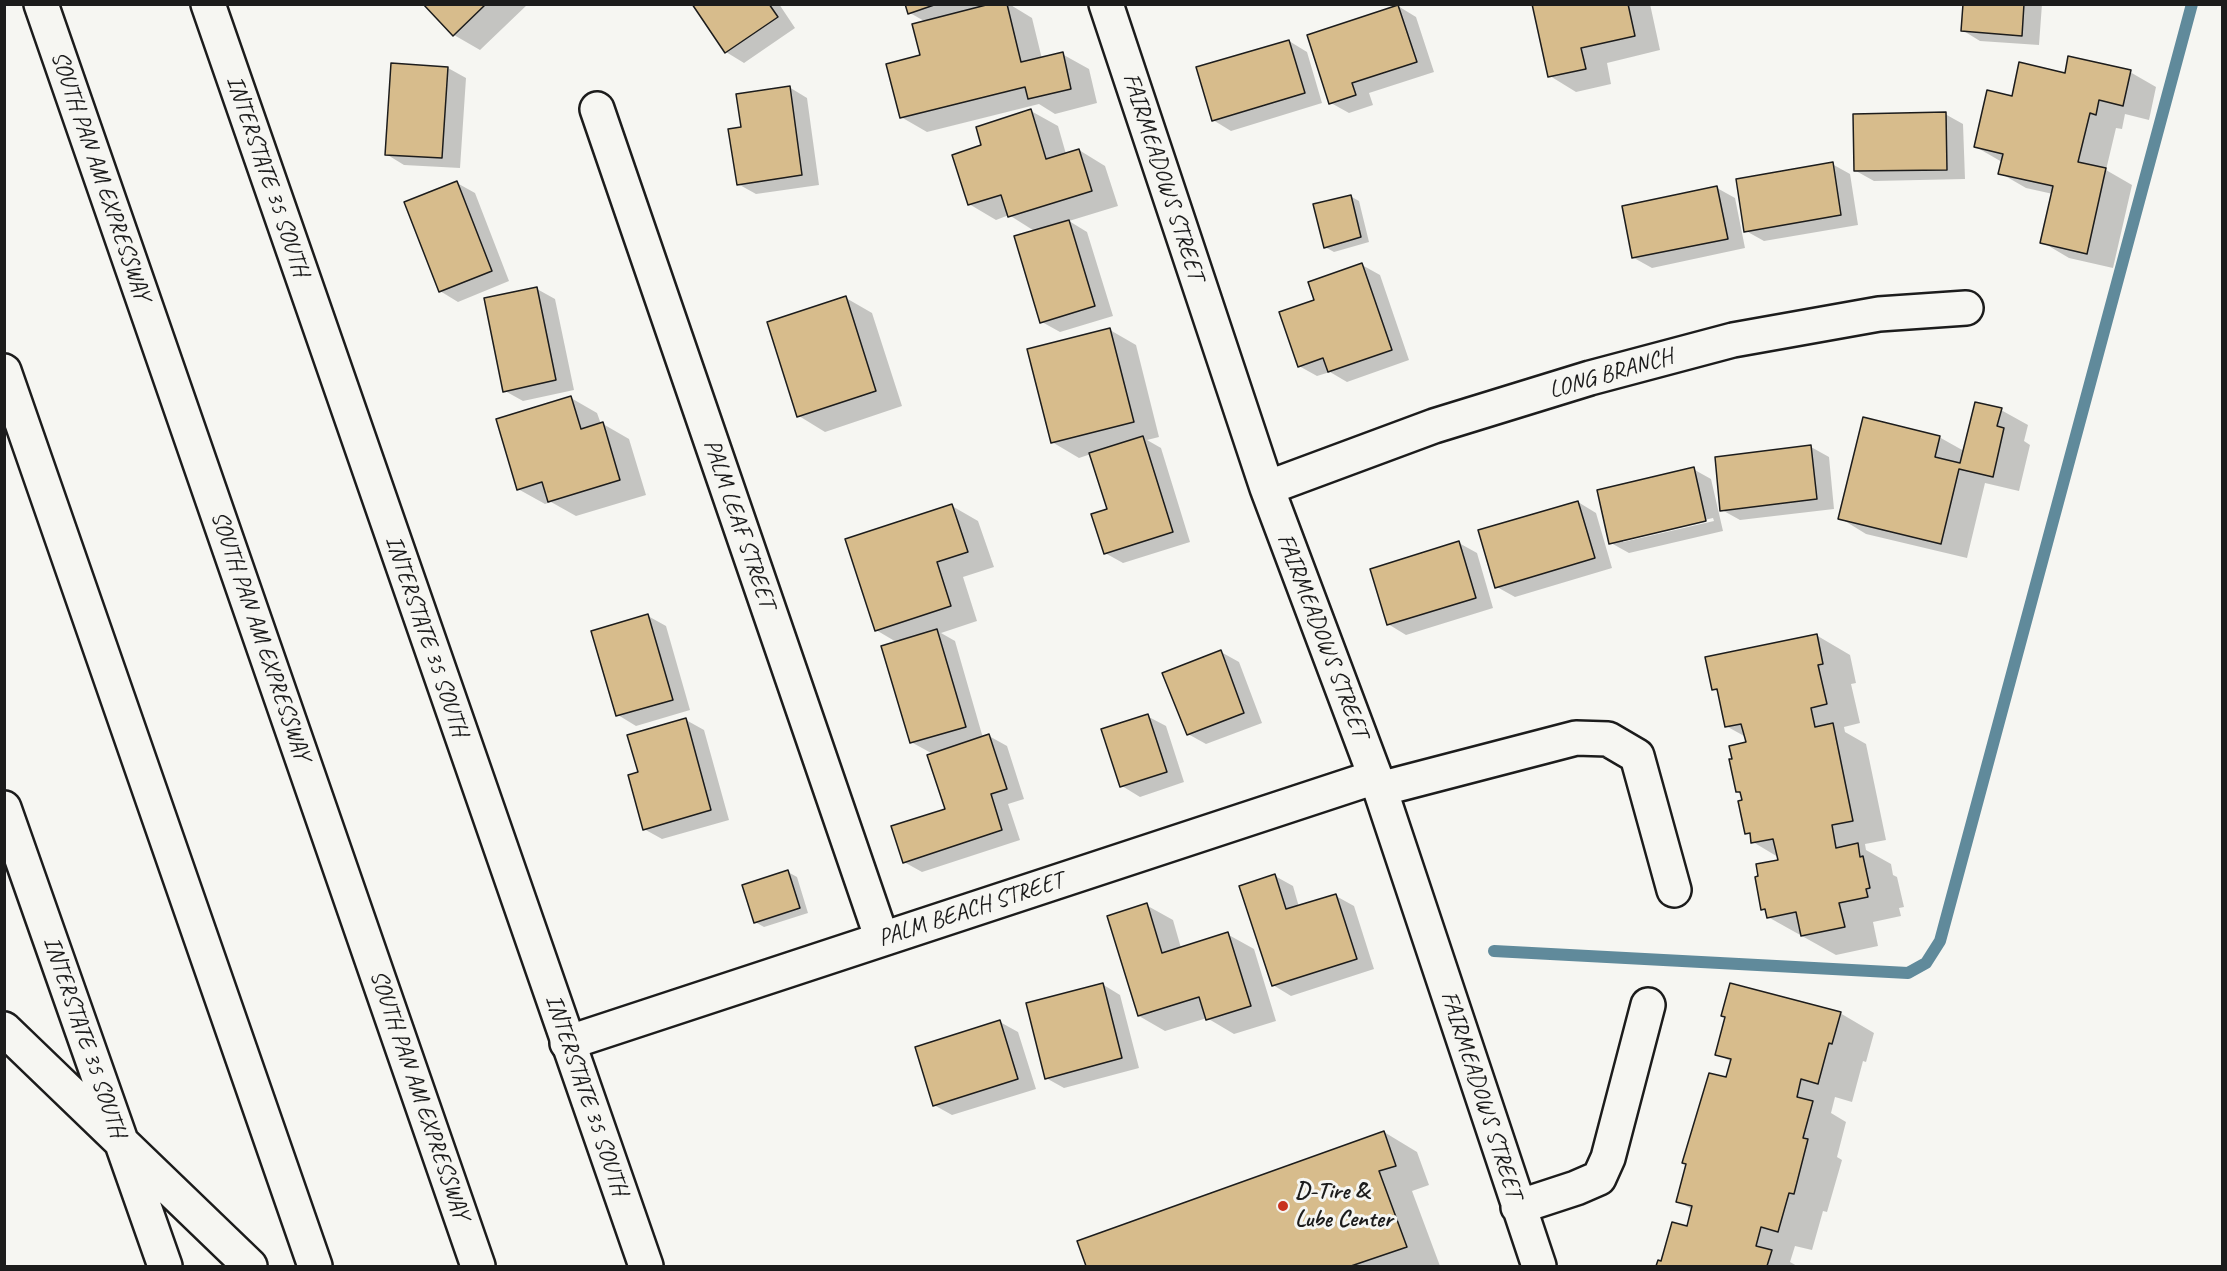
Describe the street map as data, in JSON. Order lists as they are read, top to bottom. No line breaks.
{"streets":{"main road":["SOUTH PAN AM EXPRESSWAY","INTERSTATE 35 SOUTH","FAIRMEADOWS STREET","LONG BRANCH","PALM LEAF STREET","PALM BEACH STREET"]},"crossings":[["INTERSTATE 35 SOUTH","PALM BEACH STREET"],["FAIRMEADOWS STREET","LONG BRANCH"],["FAIRMEADOWS STREET","PALM BEACH STREET"],["PALM LEAF STREET","PALM BEACH STREET"]],"places":["D-Tire & Lube Center"]}
